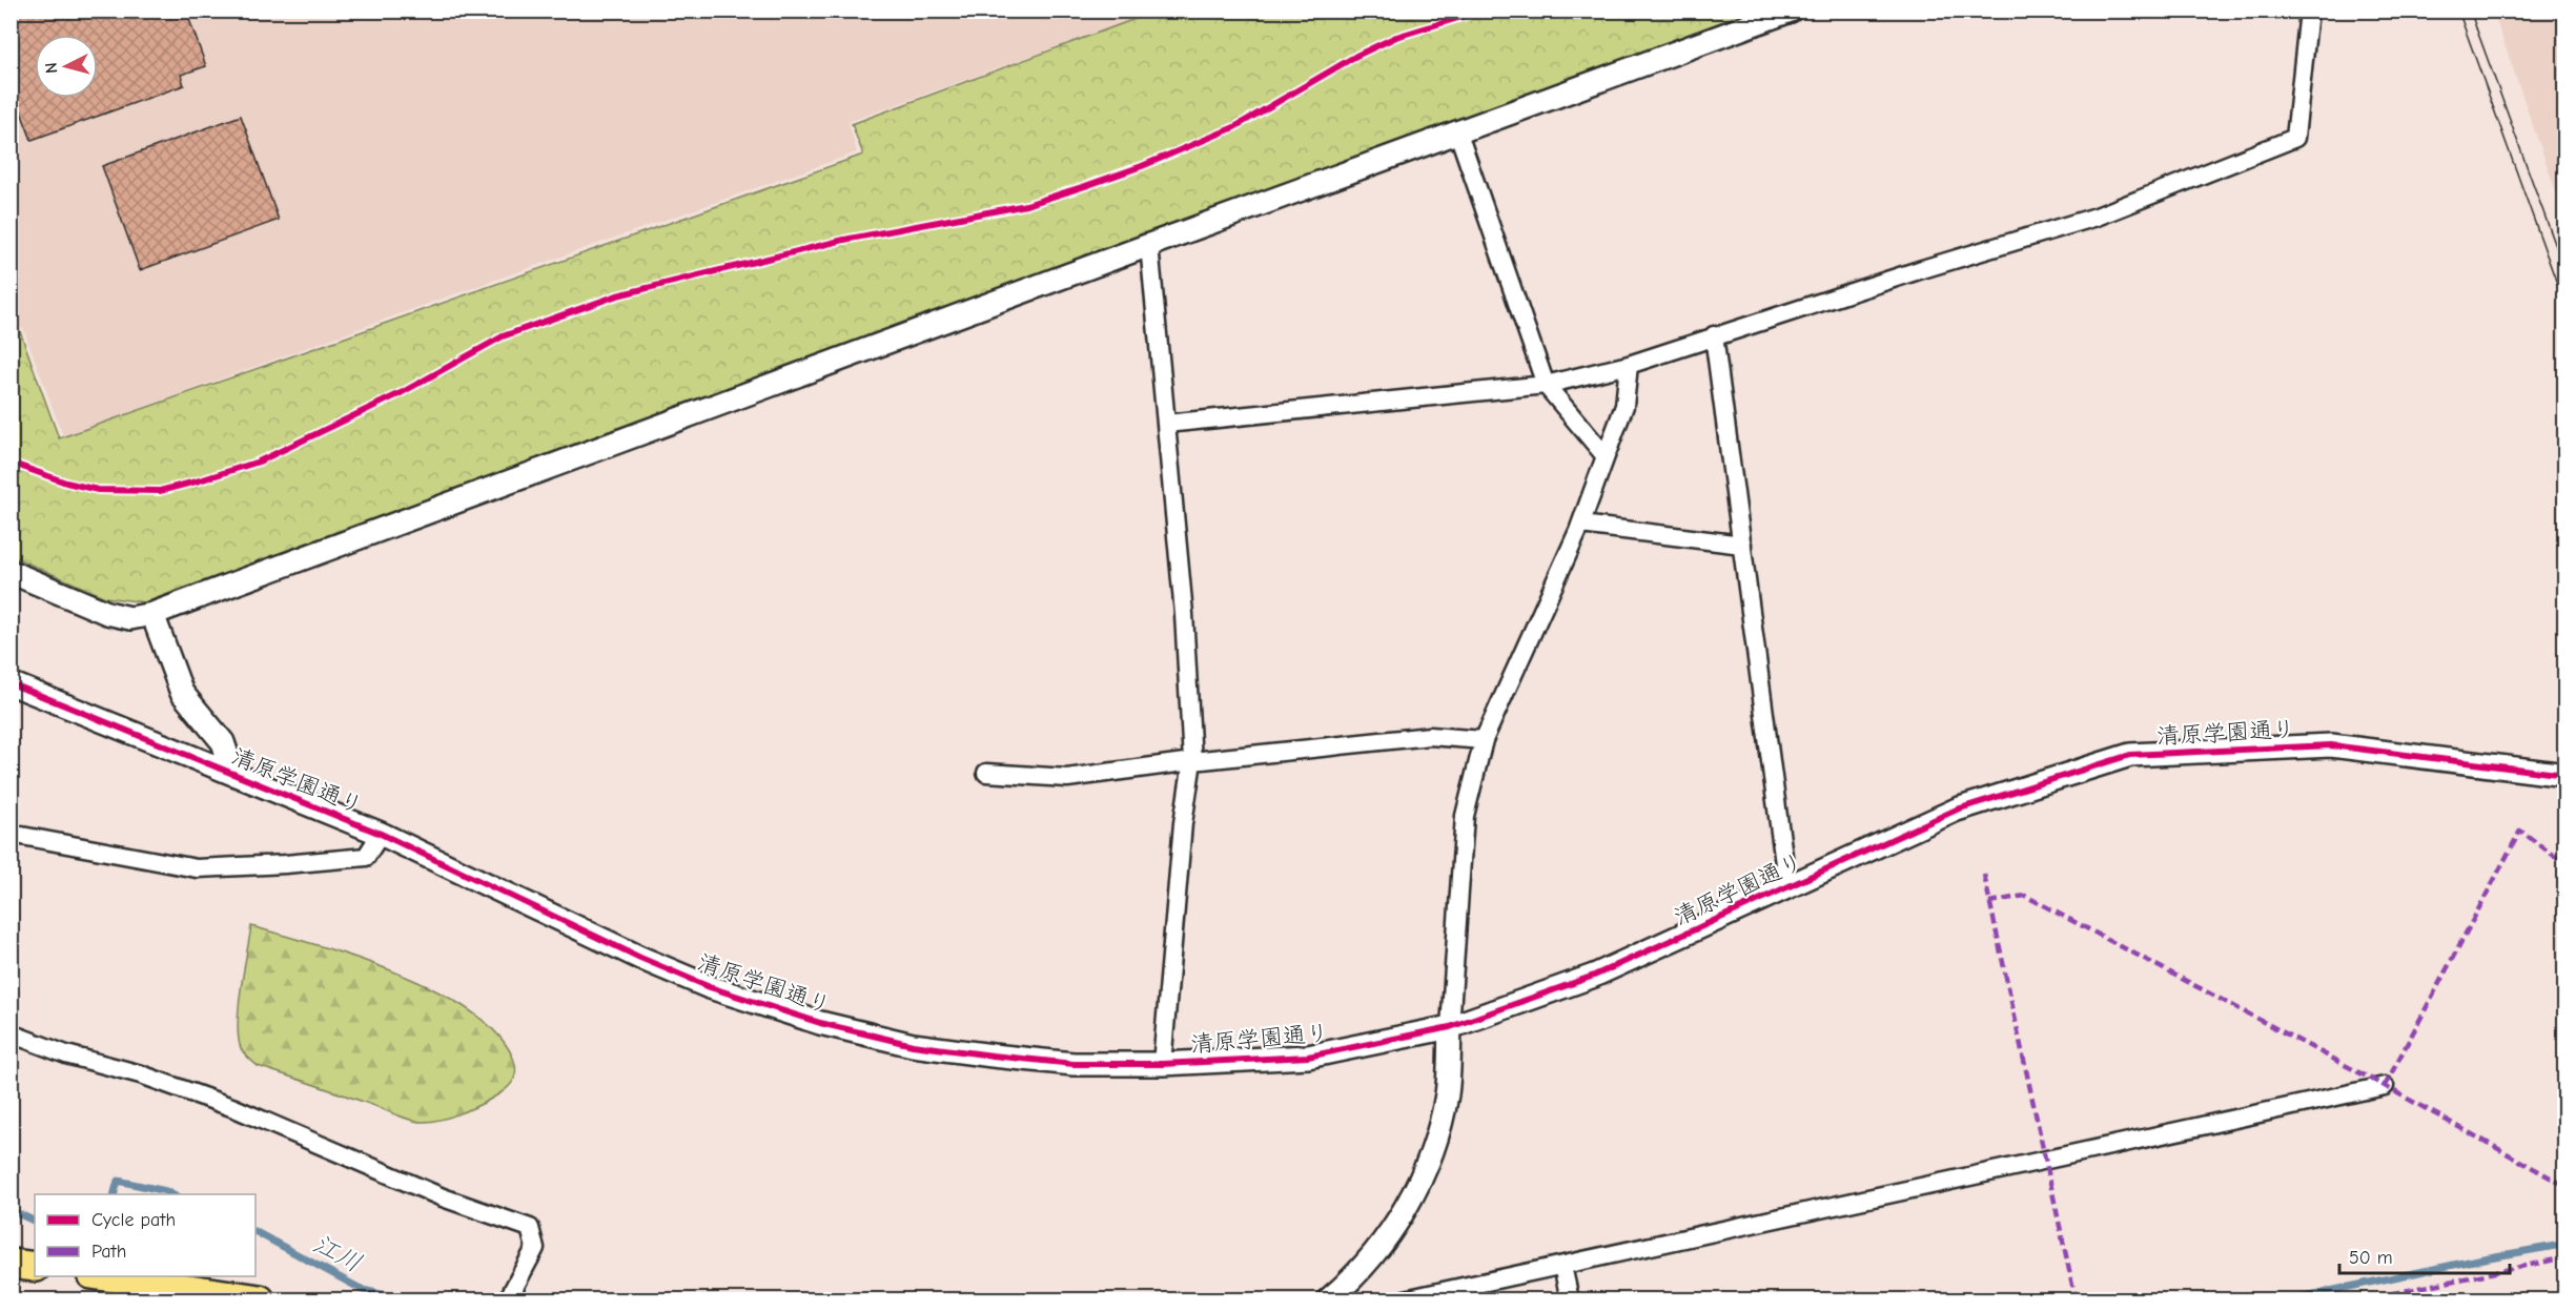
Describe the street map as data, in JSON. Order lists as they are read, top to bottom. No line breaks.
{"streets":{"street":["清原学園通り"]},"water":["江川"],"legend":["Cycle path","Path"],"scale_bar":"50 m","north":"left"}
